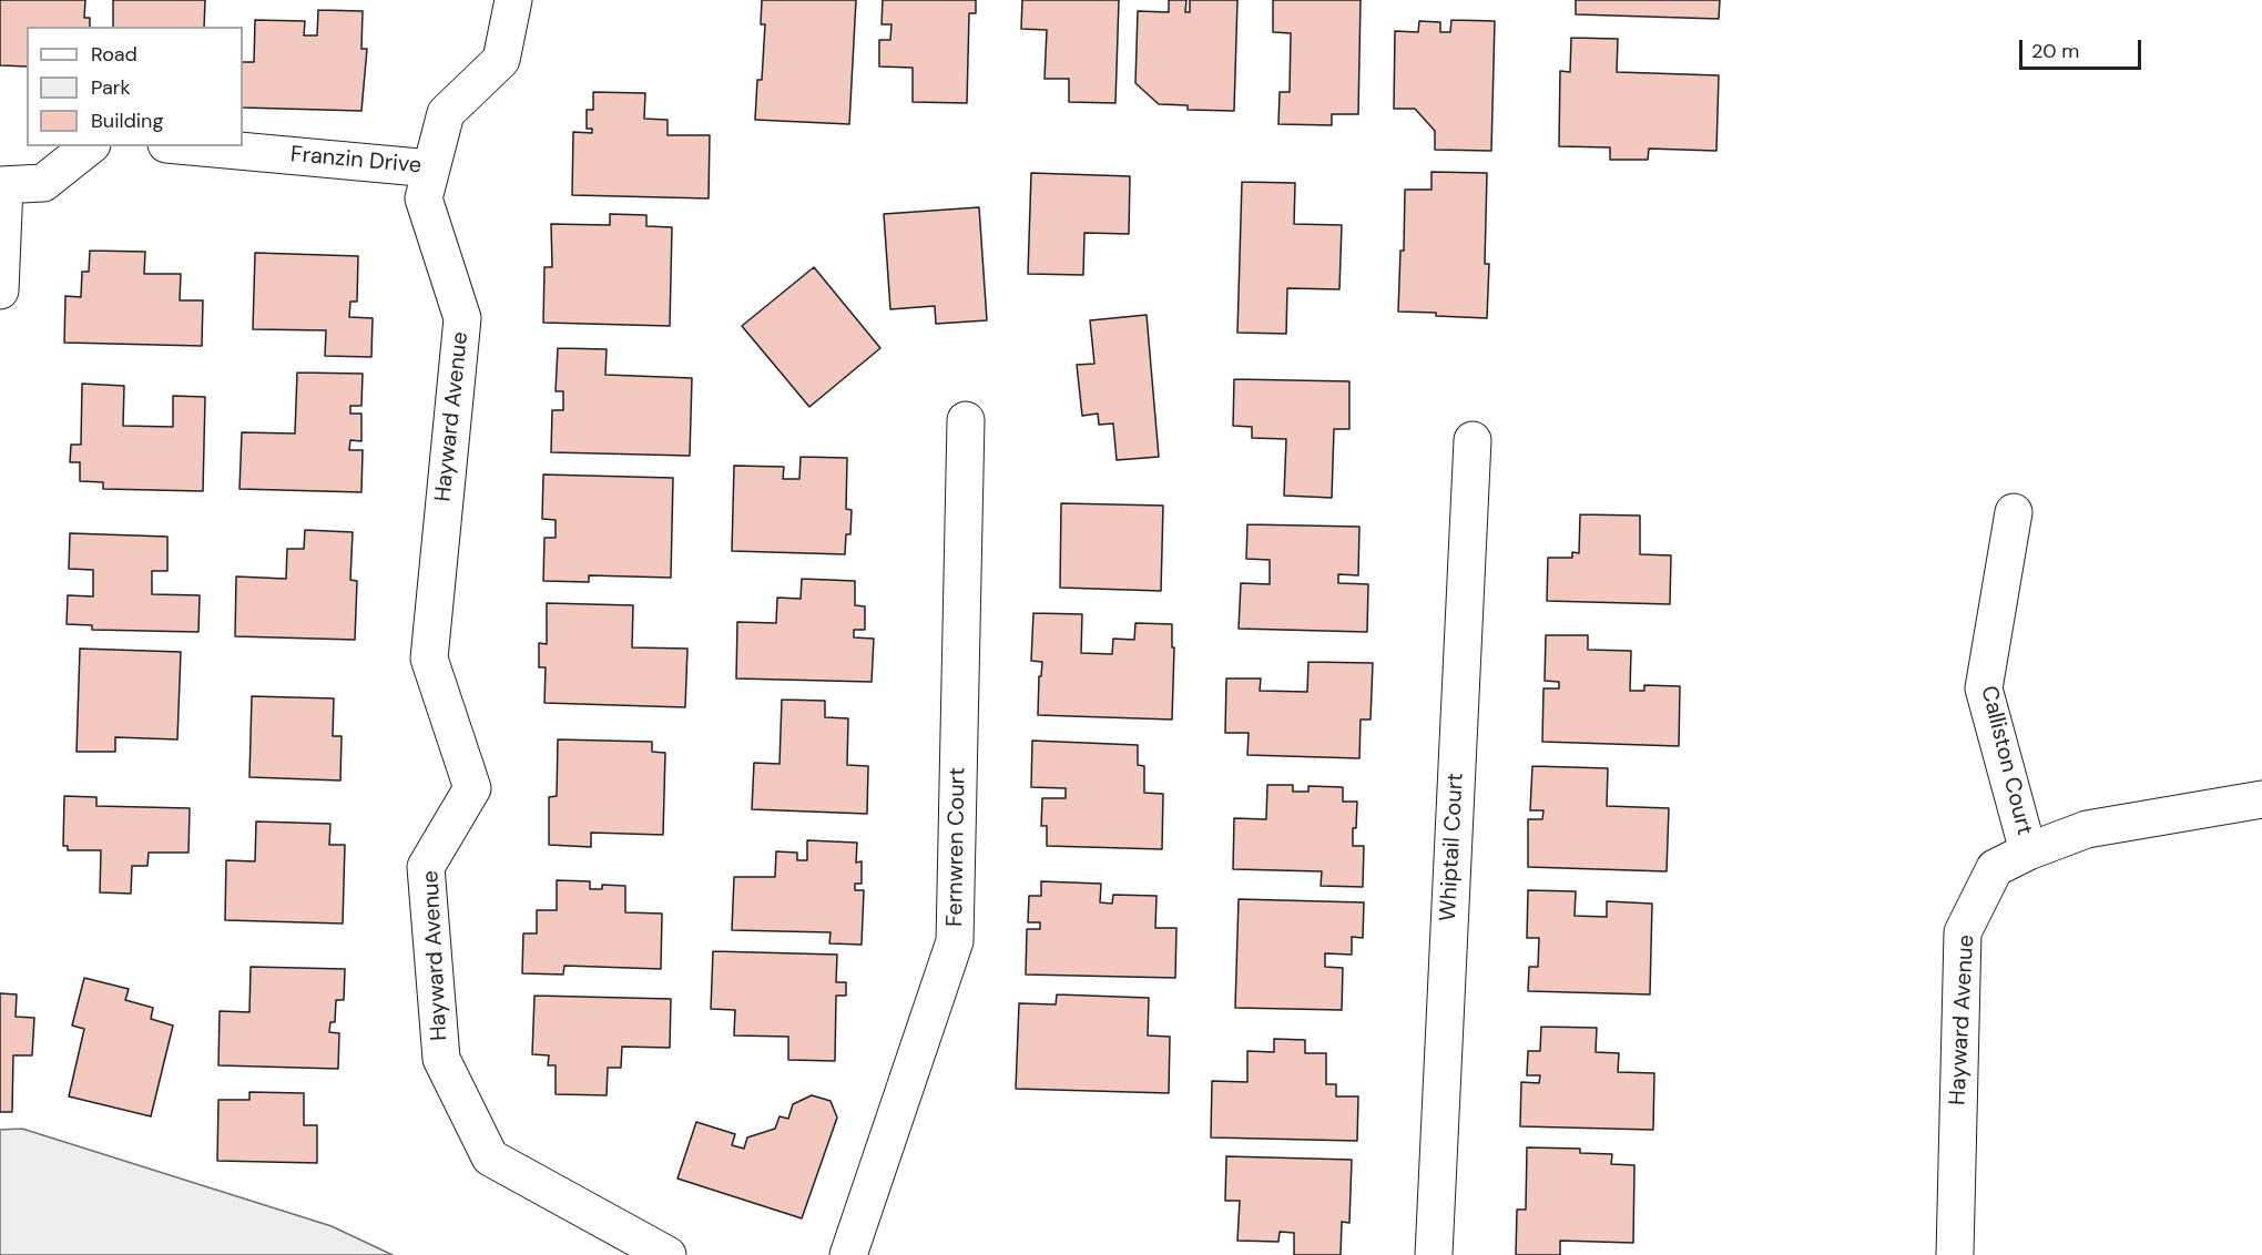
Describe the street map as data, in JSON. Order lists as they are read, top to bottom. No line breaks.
{"streets":{"street":["Franzin Drive","Hayward Avenue","Calliston Court","Fernwren Court","Whiptail Court"]},"crossings":[["Franzin Drive","Hayward Avenue"],["Hayward Avenue","Calliston Court"]],"legend":["Road","Park","Building"],"scale_bar":"20 m"}
